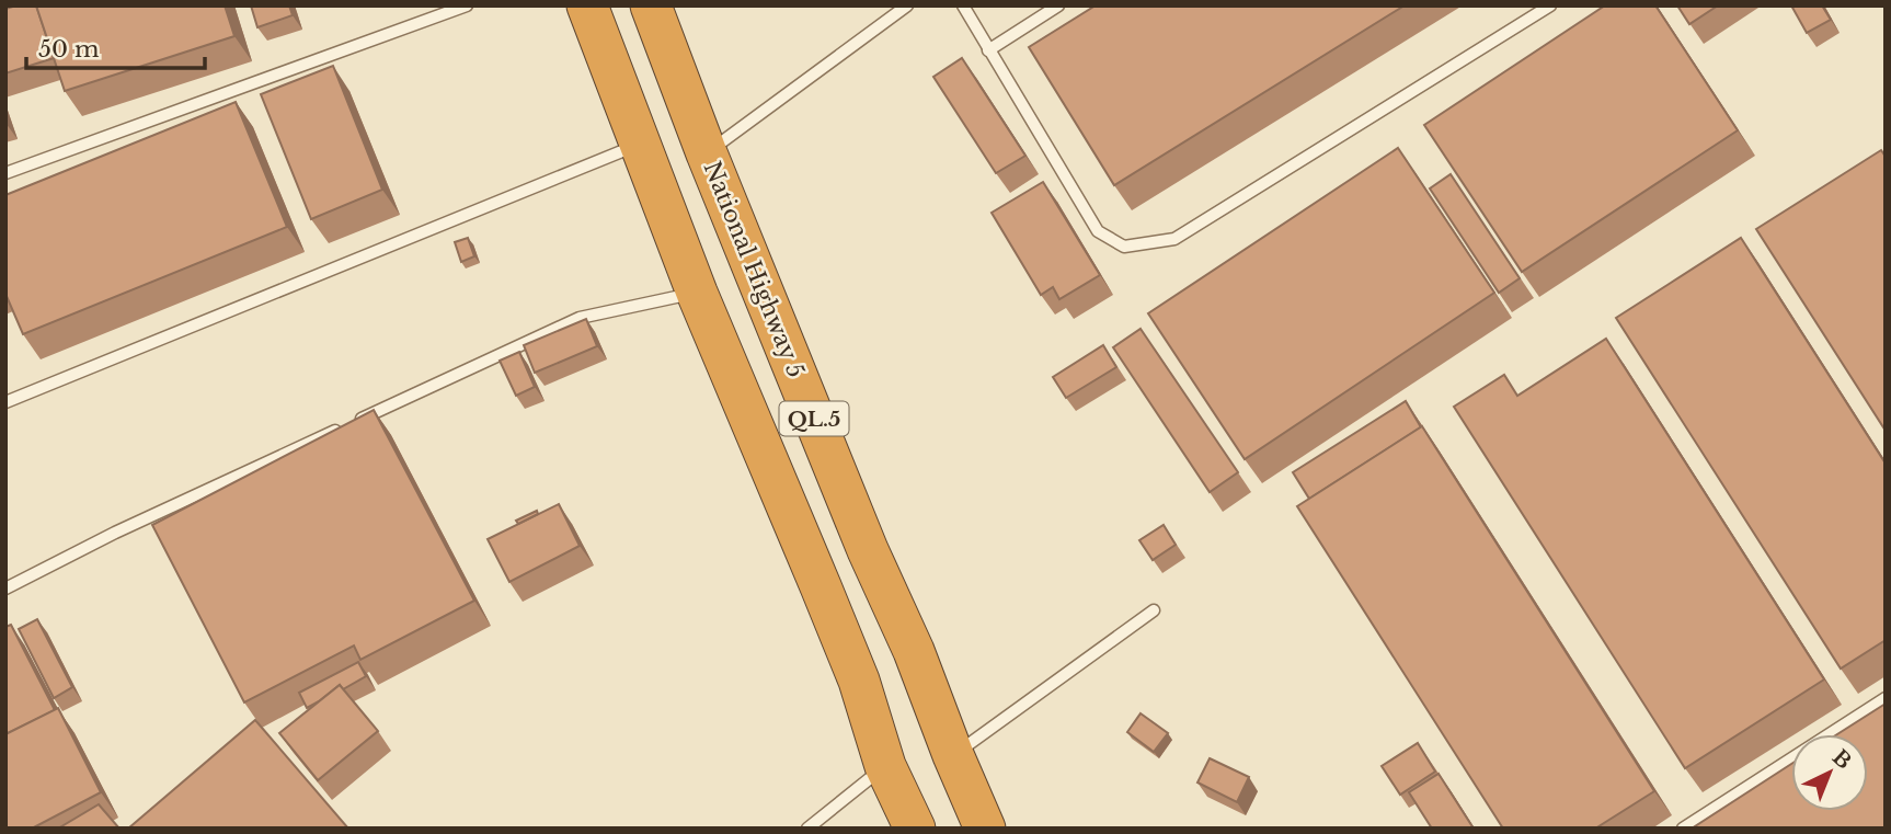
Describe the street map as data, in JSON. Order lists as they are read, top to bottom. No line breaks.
{"streets":{"highway":["National Highway 5","QL.5"]},"scale_bar":"50 m","north":"top right"}
